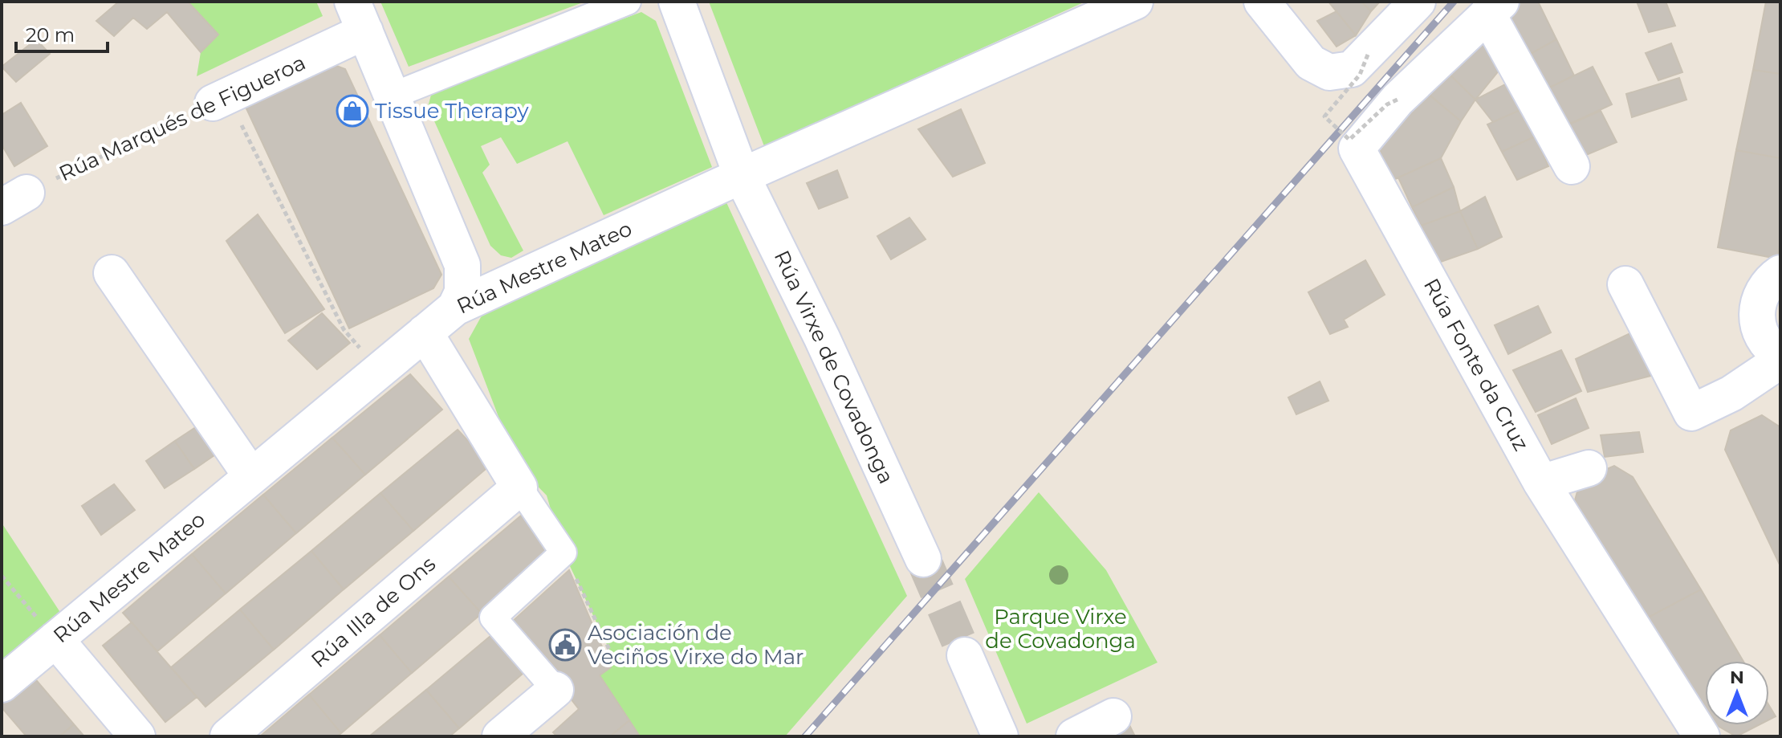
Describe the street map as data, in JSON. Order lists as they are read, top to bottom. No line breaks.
{"streets":{"street":["Rúa Marqués de Figueroa","Rúa Mestre Mateo","Rúa Fonte da Cruz","Rúa Virxe de Covadonga","Rúa Illa de Ons"]},"crossings":[["Rúa Mestre Mateo","Rúa Virxe de Covadonga"]],"parks":["Parque Virxe de Covadonga"],"places":{"shop":["Tissue Therapy"],"public building":["Asociación de Veciños Virxe do Mar"]},"scale_bar":"20 m","north":"top"}
